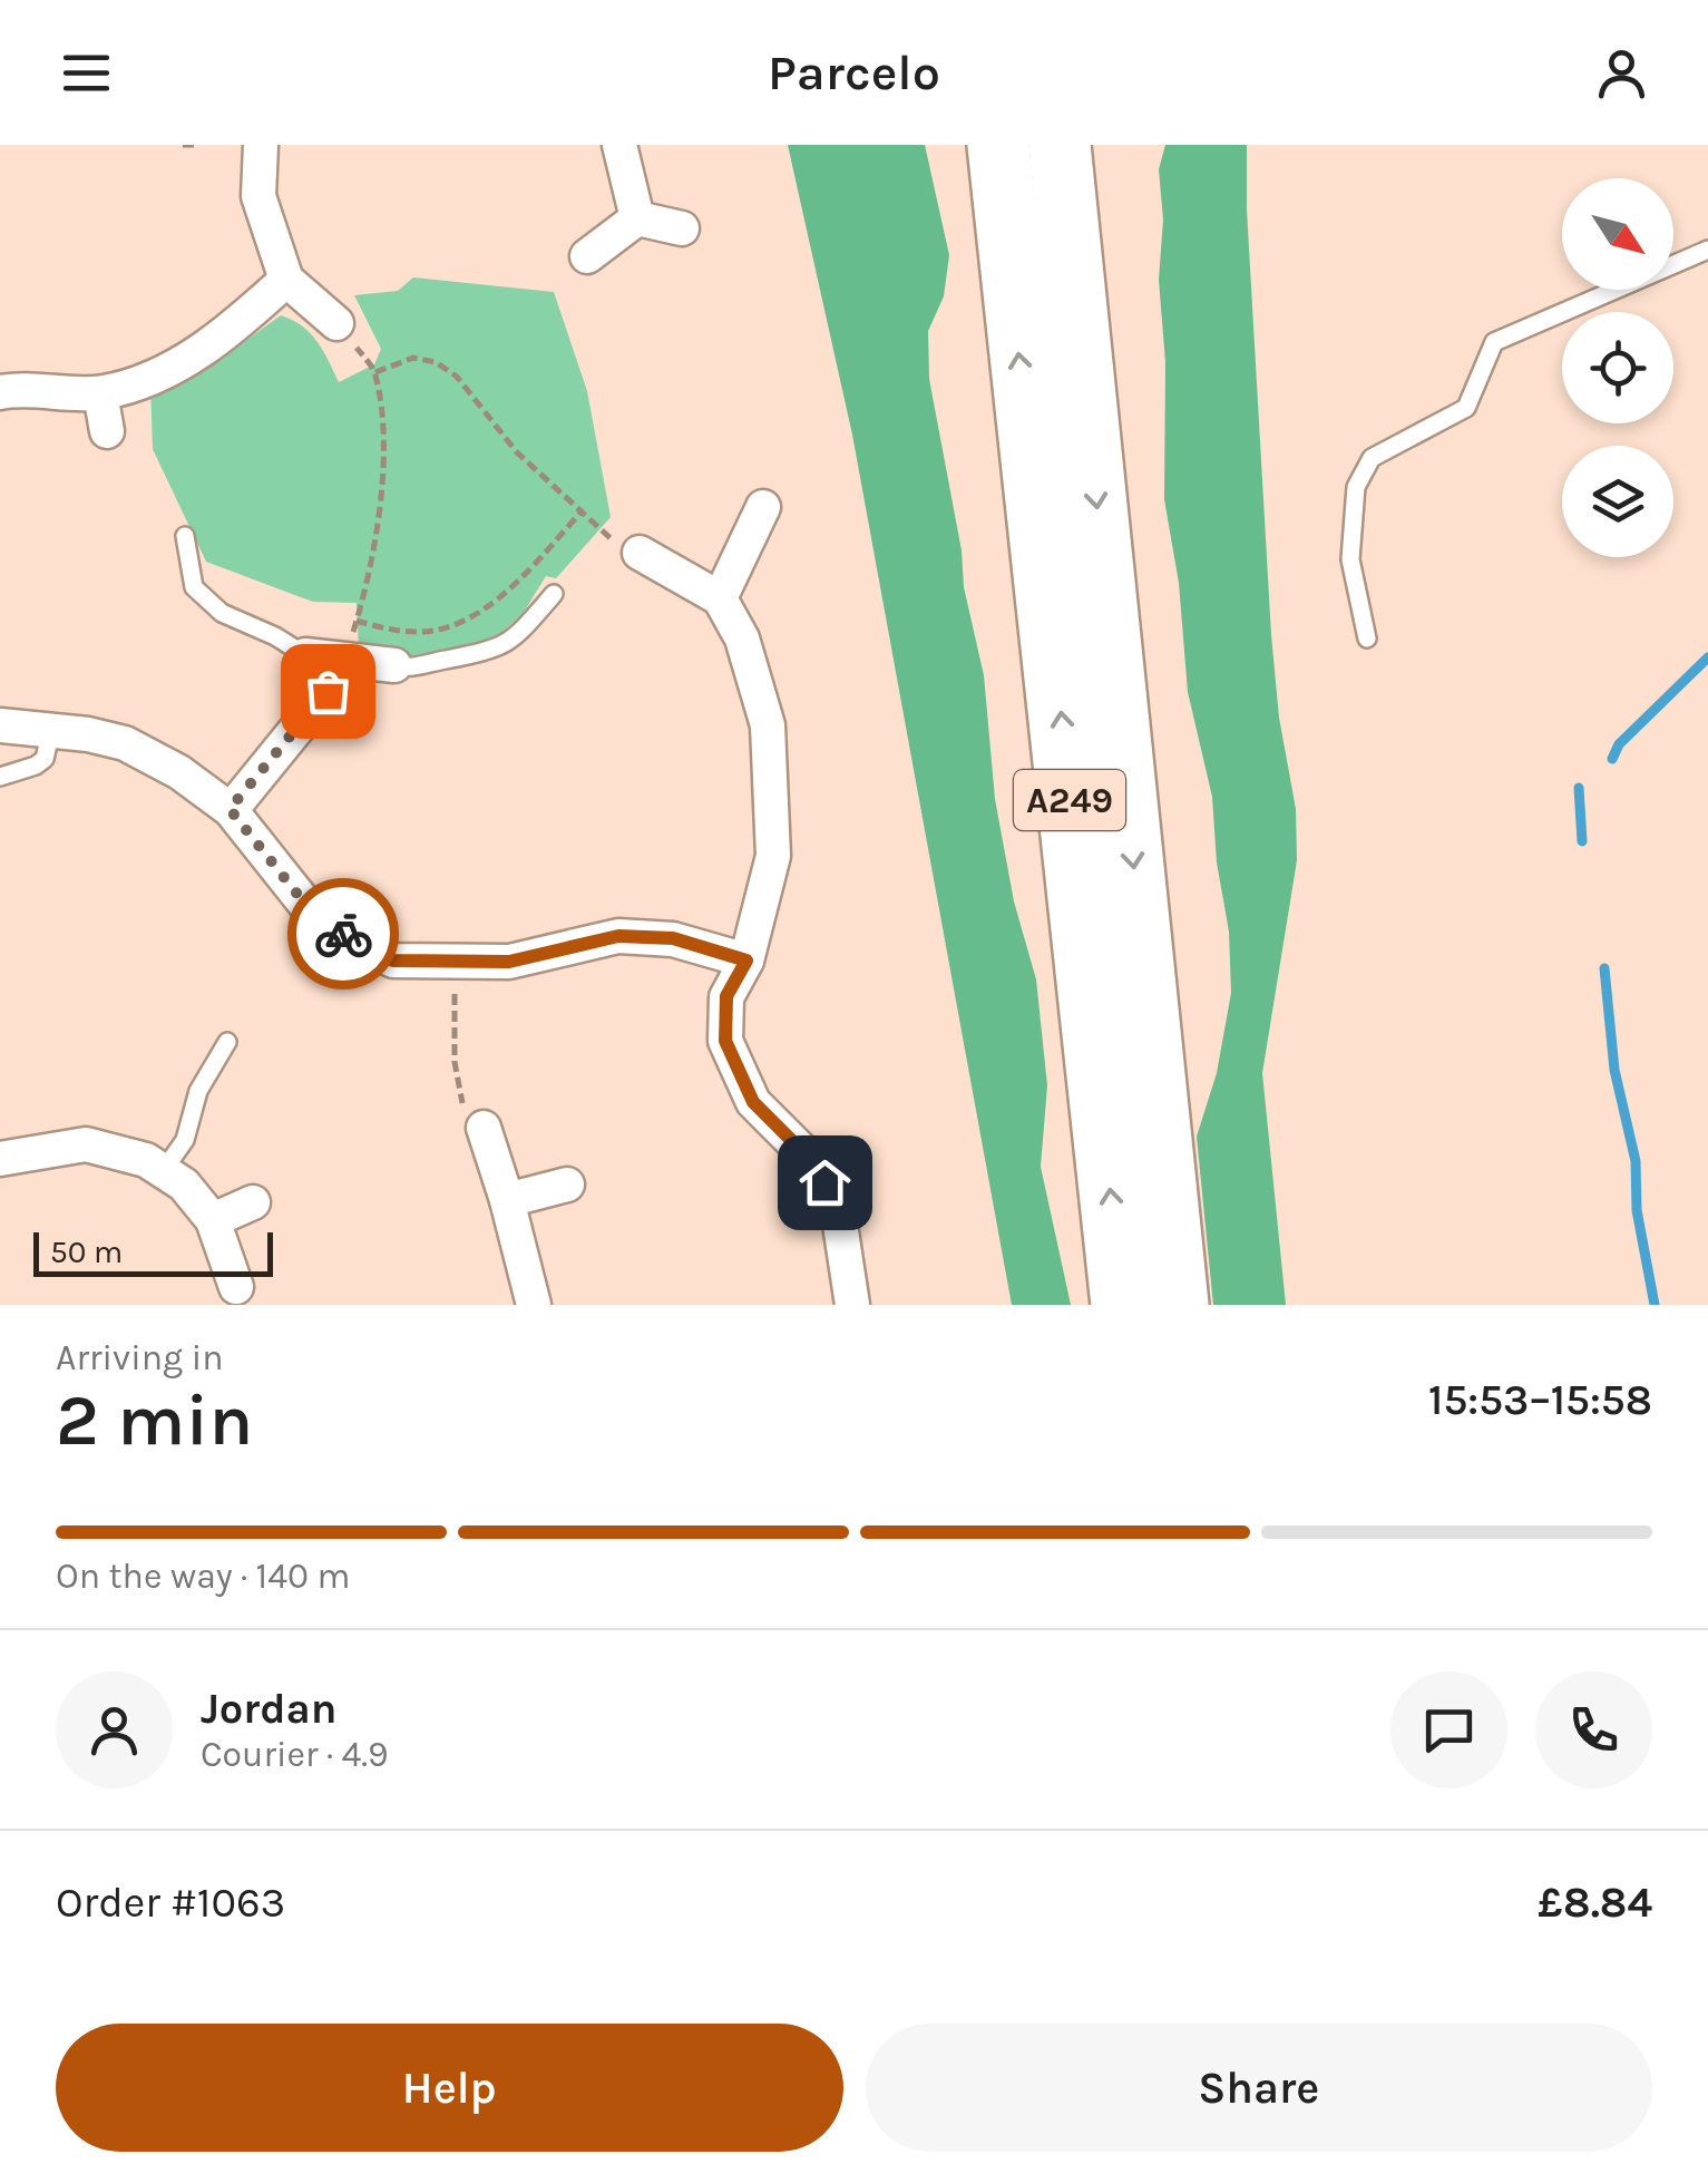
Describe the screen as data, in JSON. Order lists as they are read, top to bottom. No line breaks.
{"streets":{"highway":["A249"]},"scale_bar":"50 m","north":"bottom right","page":{"header":"Parcelo","scale":"50 m","heading":["2 min","Arriving in","15:53–15:58"],"panel":["Jordan","Courier · 4.9","Order #1063","£8.84"],"bar":"On the way · 140 m","buttons":["Help","Share"]}}
